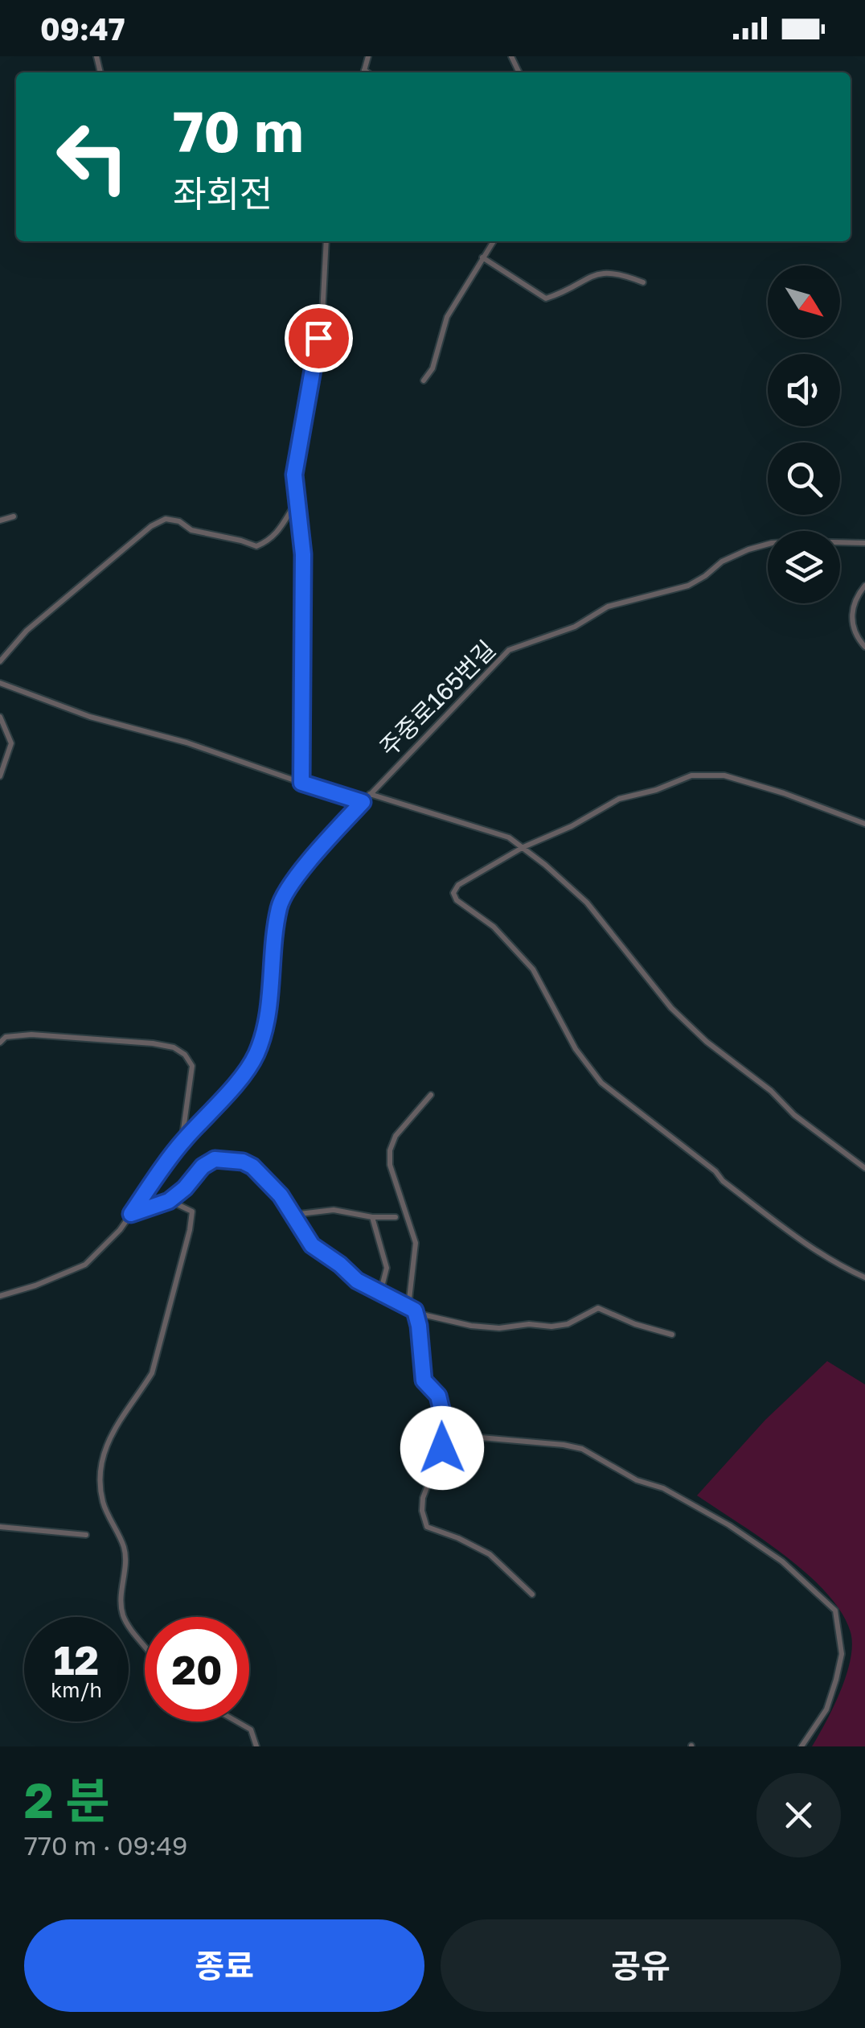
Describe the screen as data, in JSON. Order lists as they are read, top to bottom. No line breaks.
{"streets":{"lane":["주중로165번길"]},"north":"bottom right","page":{"status":"09:47","turn":["70 m","좌회전"],"speed":"12 km/h","limit":"20","heading":["2 분","770 m · 09:49"],"buttons":["종료","공유"]}}
